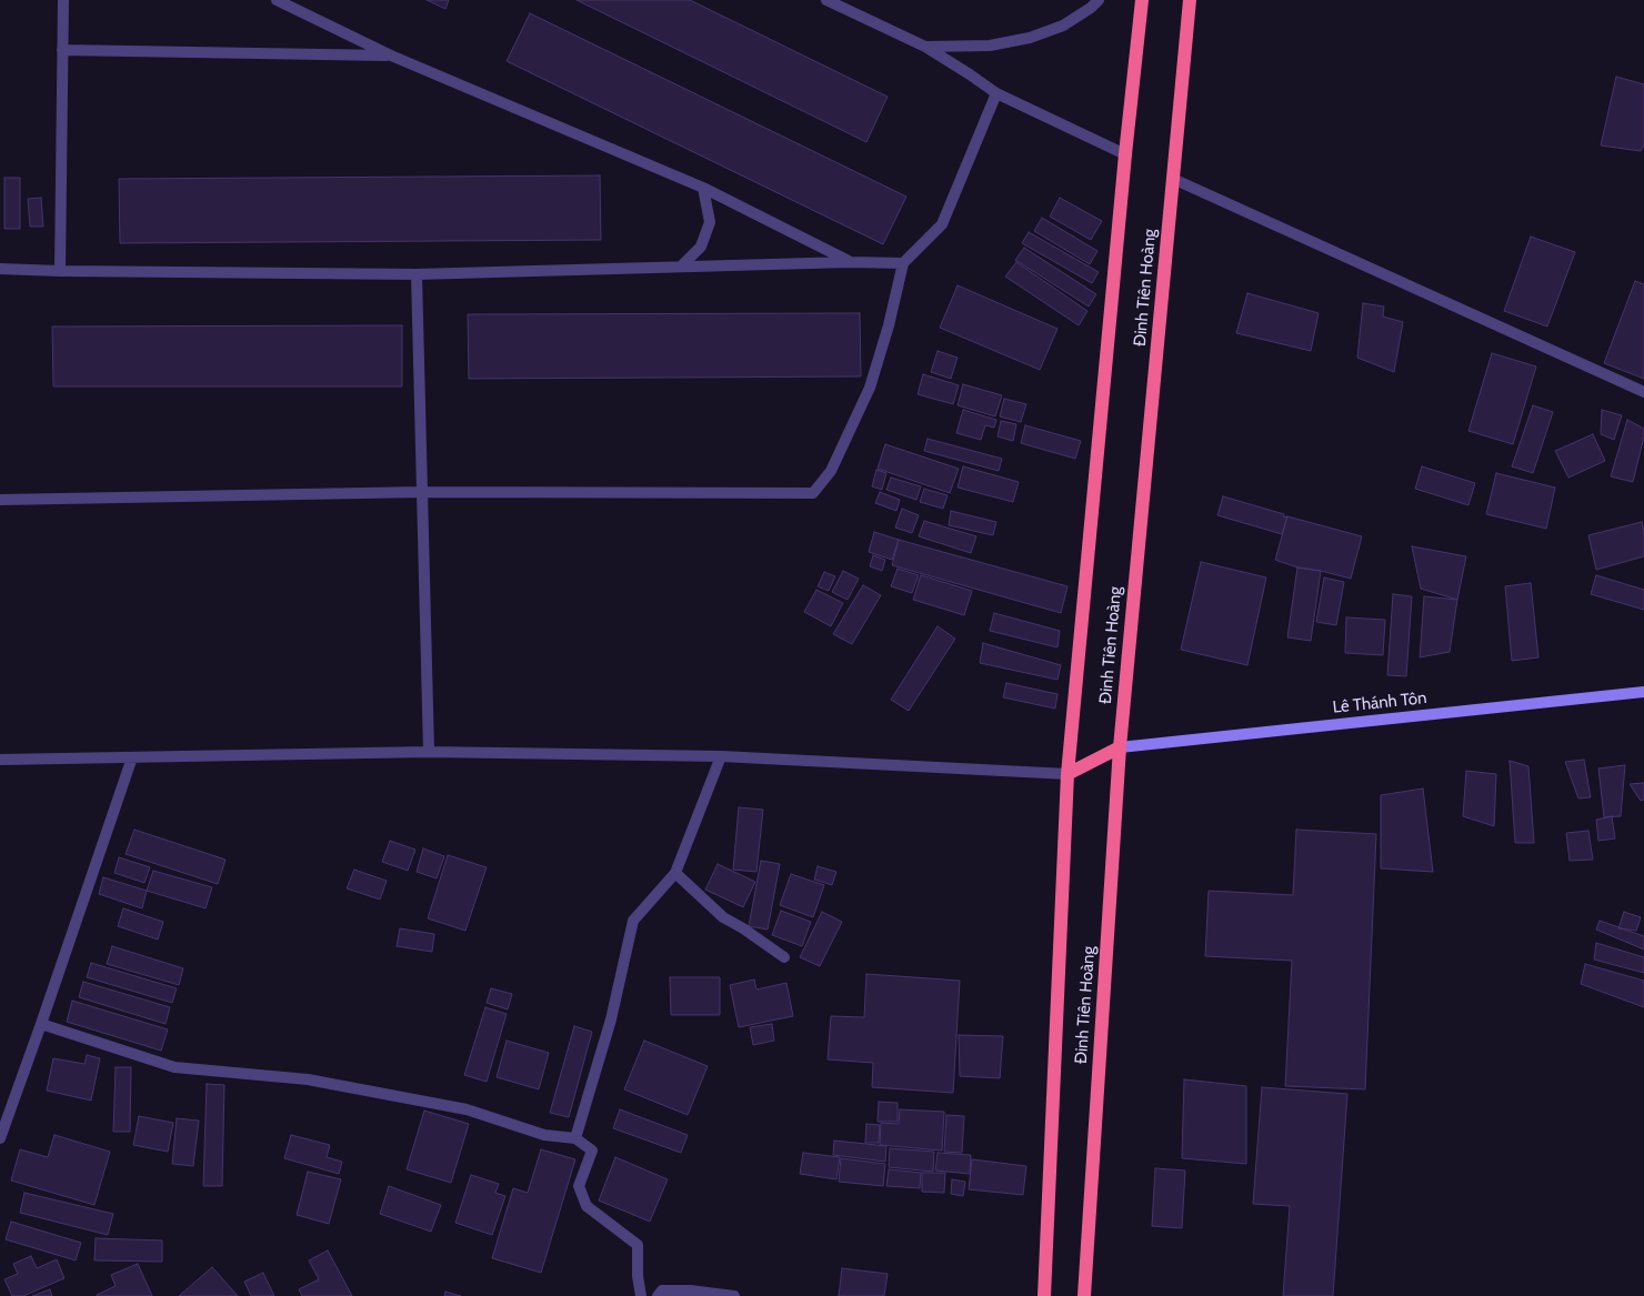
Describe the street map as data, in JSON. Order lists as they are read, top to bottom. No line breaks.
{"streets":{"highway":["Đinh Tiên Hoàng"],"main road":["Lê Thánh Tôn"]},"crossings":[["Đinh Tiên Hoàng","Lê Thánh Tôn"]]}
